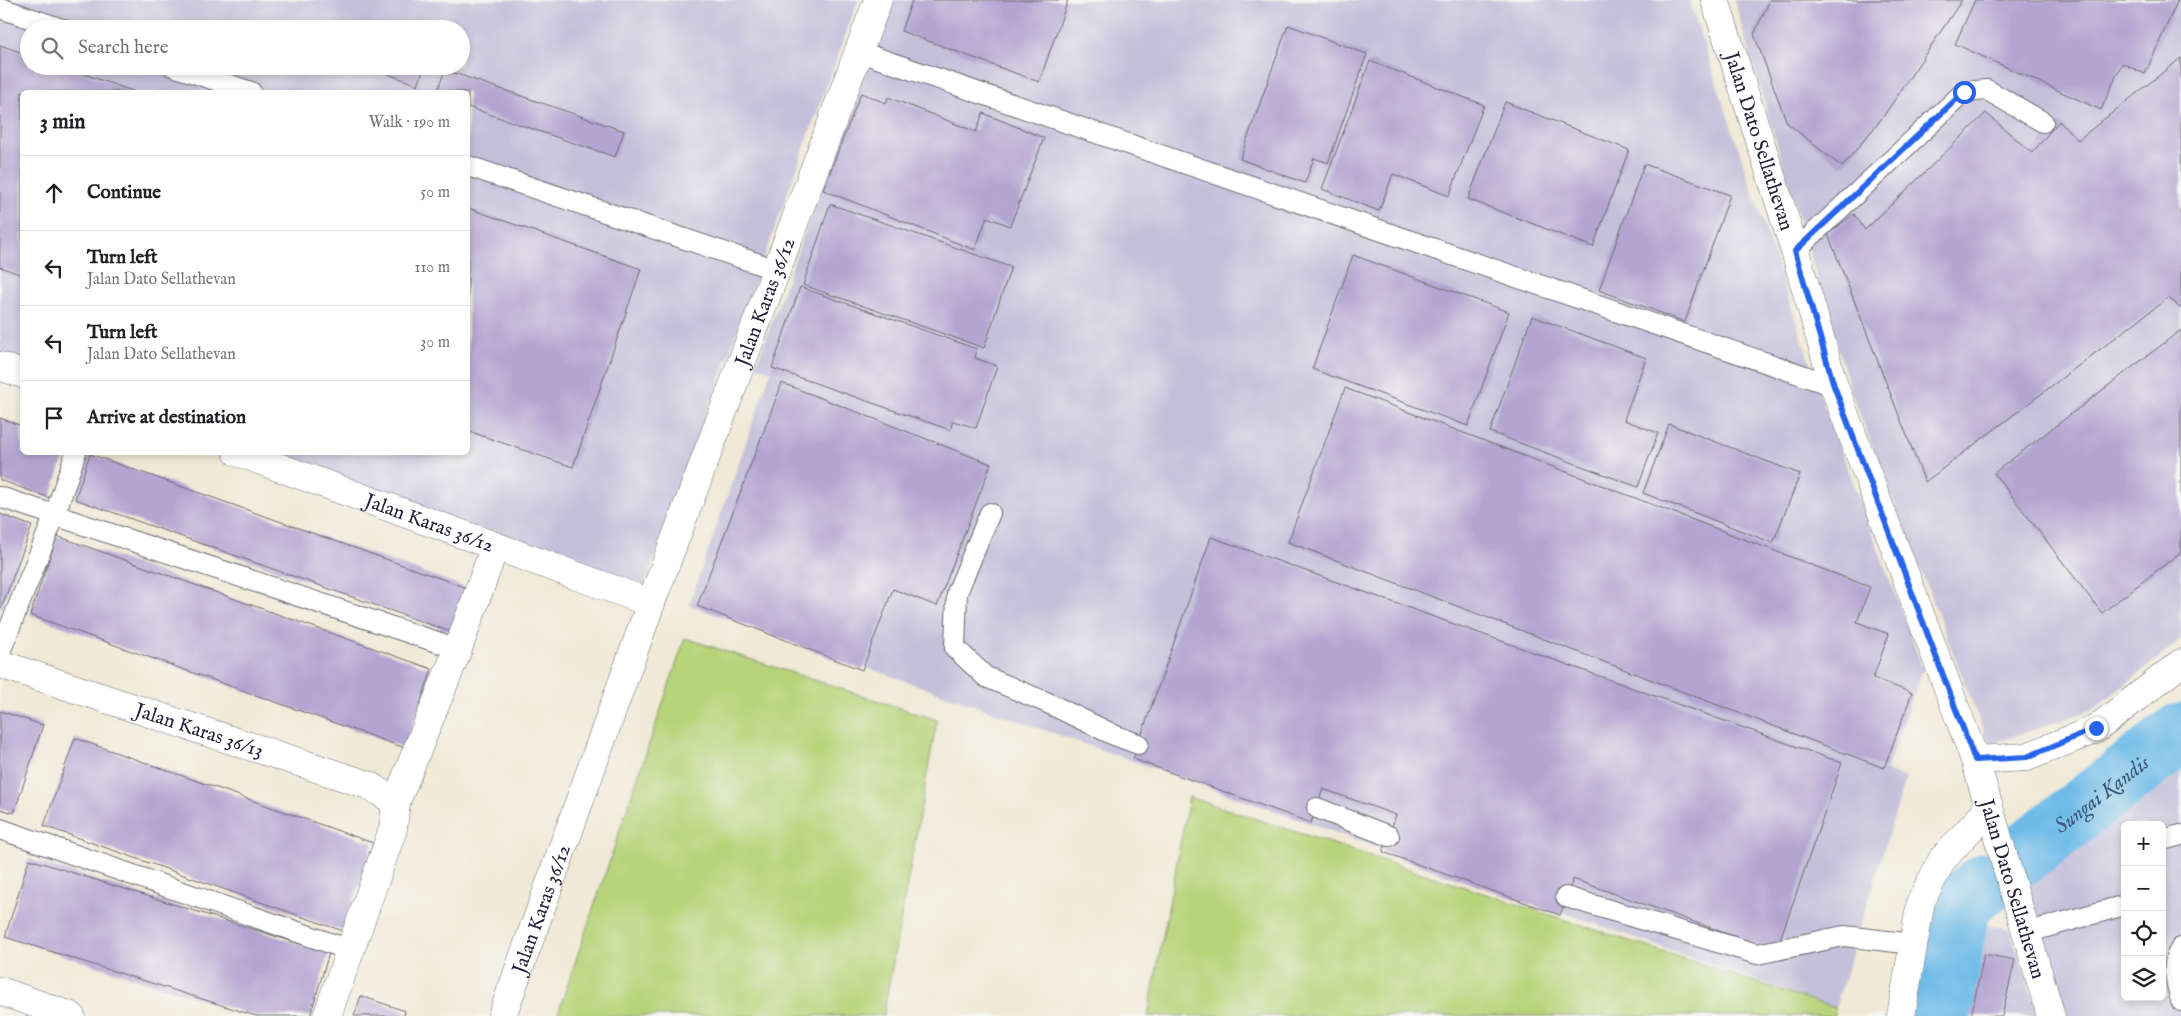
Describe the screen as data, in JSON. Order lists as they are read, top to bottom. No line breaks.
{"streets":{"street":["Jalan Dato Sellathevan","Jalan Karas 36/12","Jalan Karas 36/13"]},"water":["Sungai Kandis"],"page":{"search":"Search here","heading":["3 min","Walk · 190 m"],"list":[["Continue","50 m"],["Turn left","Jalan Dato Sellathevan","110 m"],["Turn left","Jalan Dato Sellathevan","30 m"],"Arrive at destination"],"map_buttons":["+","−"]}}
